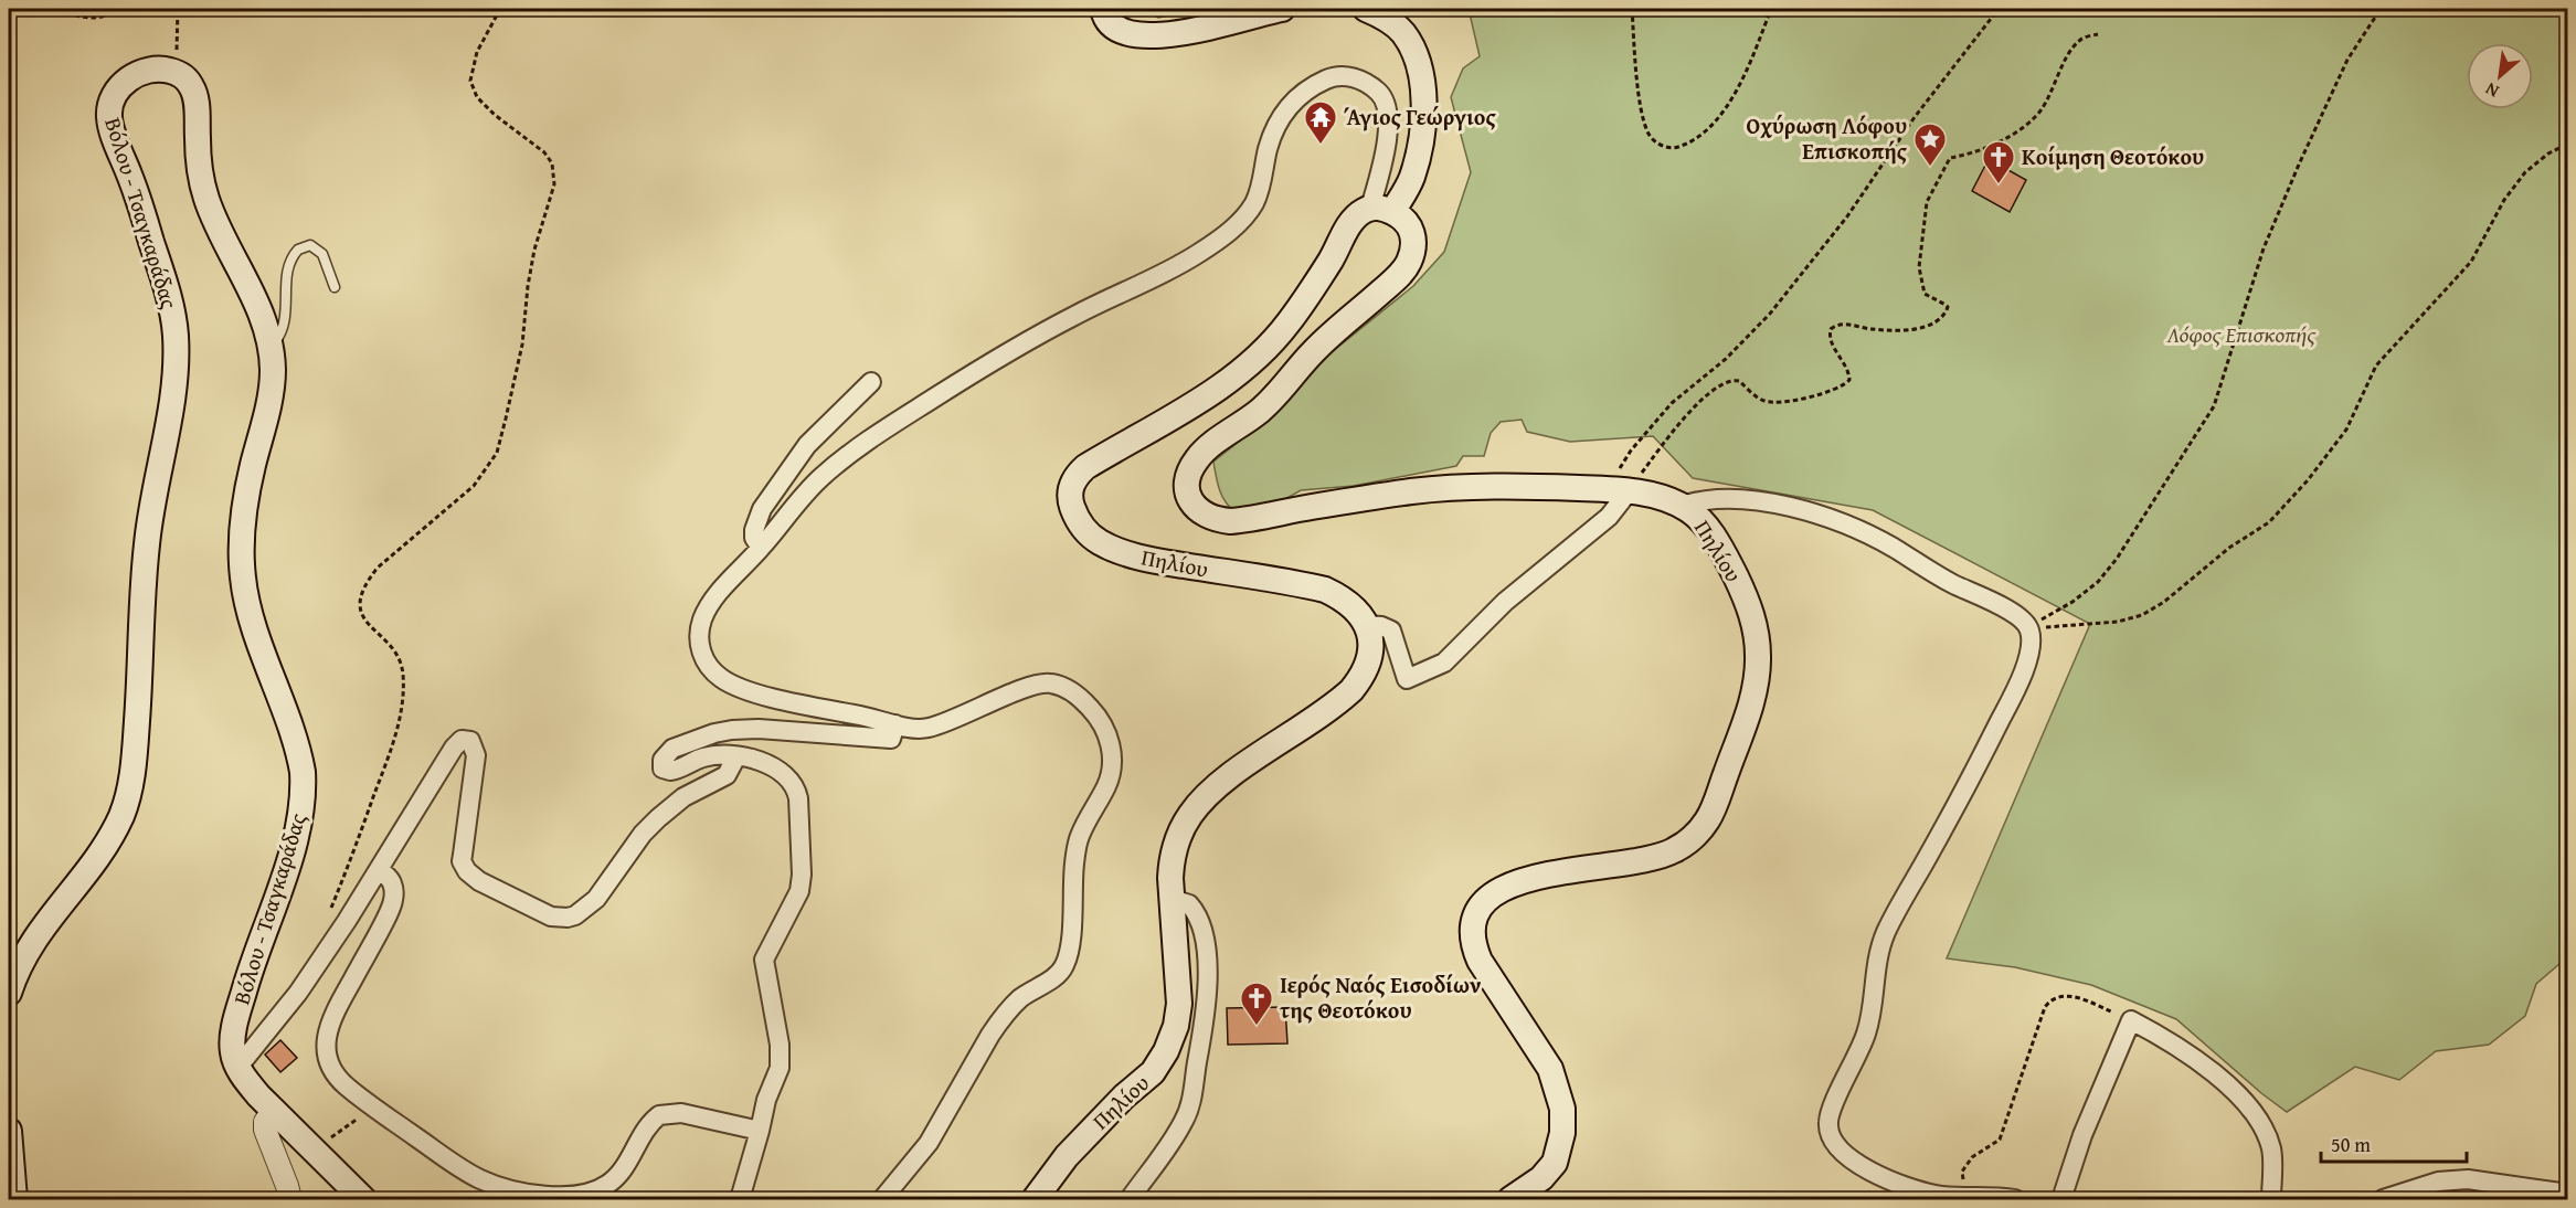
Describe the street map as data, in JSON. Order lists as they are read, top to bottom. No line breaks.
{"streets":{"main road":["Βόλου - Τσαγκαράδας","Πηλίου"]},"parks":["Λόφος Επισκοπής"],"places":{"temple":["Άγιος Γεώργιος"],"place":["Οχύρωση Λόφου Επισκοπής"],"church":["Κοίμηση Θεοτόκου","Ιερός Ναός Εισοδίων της Θεοτόκου"]},"scale_bar":"50 m","north":"bottom left"}
